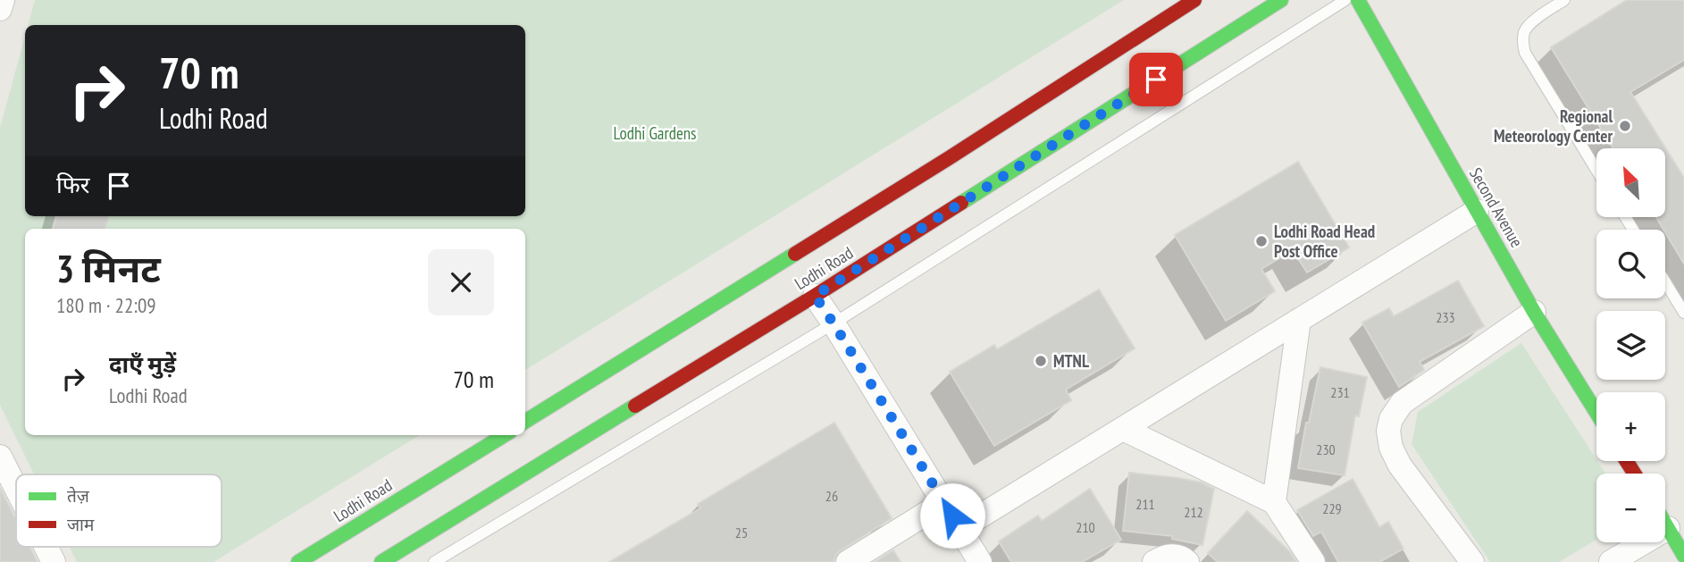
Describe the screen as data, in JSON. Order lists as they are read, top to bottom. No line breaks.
{"streets":{"main road":["Second Avenue","Lodhi Road"]},"parks":["Lodhi Gardens"],"places":["Regional Meteorology Center","Lodhi Road Head Post Office","MTNL"],"house_numbers":["233","231","230","26","211","229","212","210","25"],"legend":["तेज़","जाम"],"north":"top left","page":{"turn":["70 m","Lodhi Road"],"map_buttons":["+","−"],"then":"फिर","heading":["3 मिनट","180 m · 22:09"],"list":[{"name":"दाएँ मुड़ें","note":"Lodhi Road","value":"70 m"}]}}
